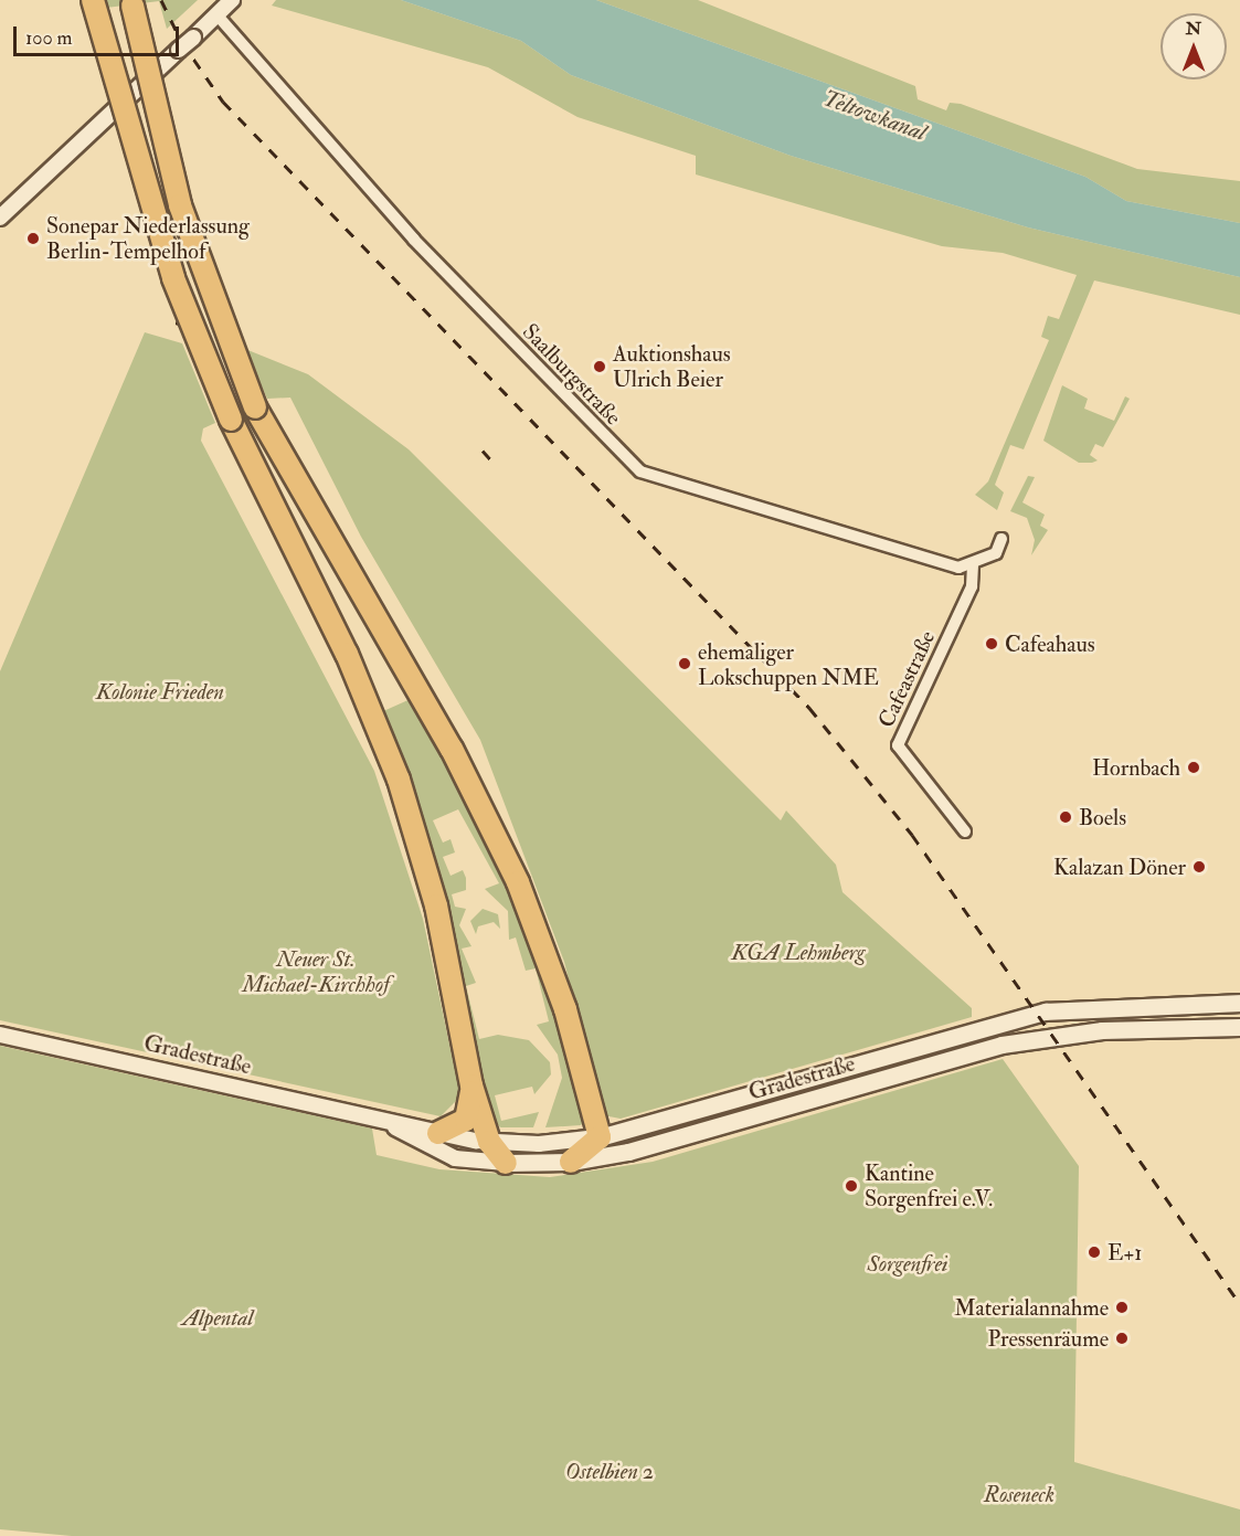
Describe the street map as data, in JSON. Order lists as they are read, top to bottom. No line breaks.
{"streets":{"main road":["Gradestraße"],"street":["Saalburgstraße","Cafeastraße"]},"crossings":[["Saalburgstraße","Cafeastraße"]],"water":["Teltowkanal"],"parks":["Kolonie Frieden","KGA Lehmberg","Neuer St. Michael-Kirchhof","Sorgenfrei","Alpental","Ostelbien 2","Roseneck"],"places":["Sonepar Niederlassung Berlin-Tempelhof","Auktionshaus Ulrich Beier","Cafeahaus","ehemaliger Lokschuppen NME","Hornbach","Boels","Kalazan Döner","Kantine Sorgenfrei e.V.","E+1","Materialannahme","Pressenräume"],"scale_bar":"100 m","north":"top"}
